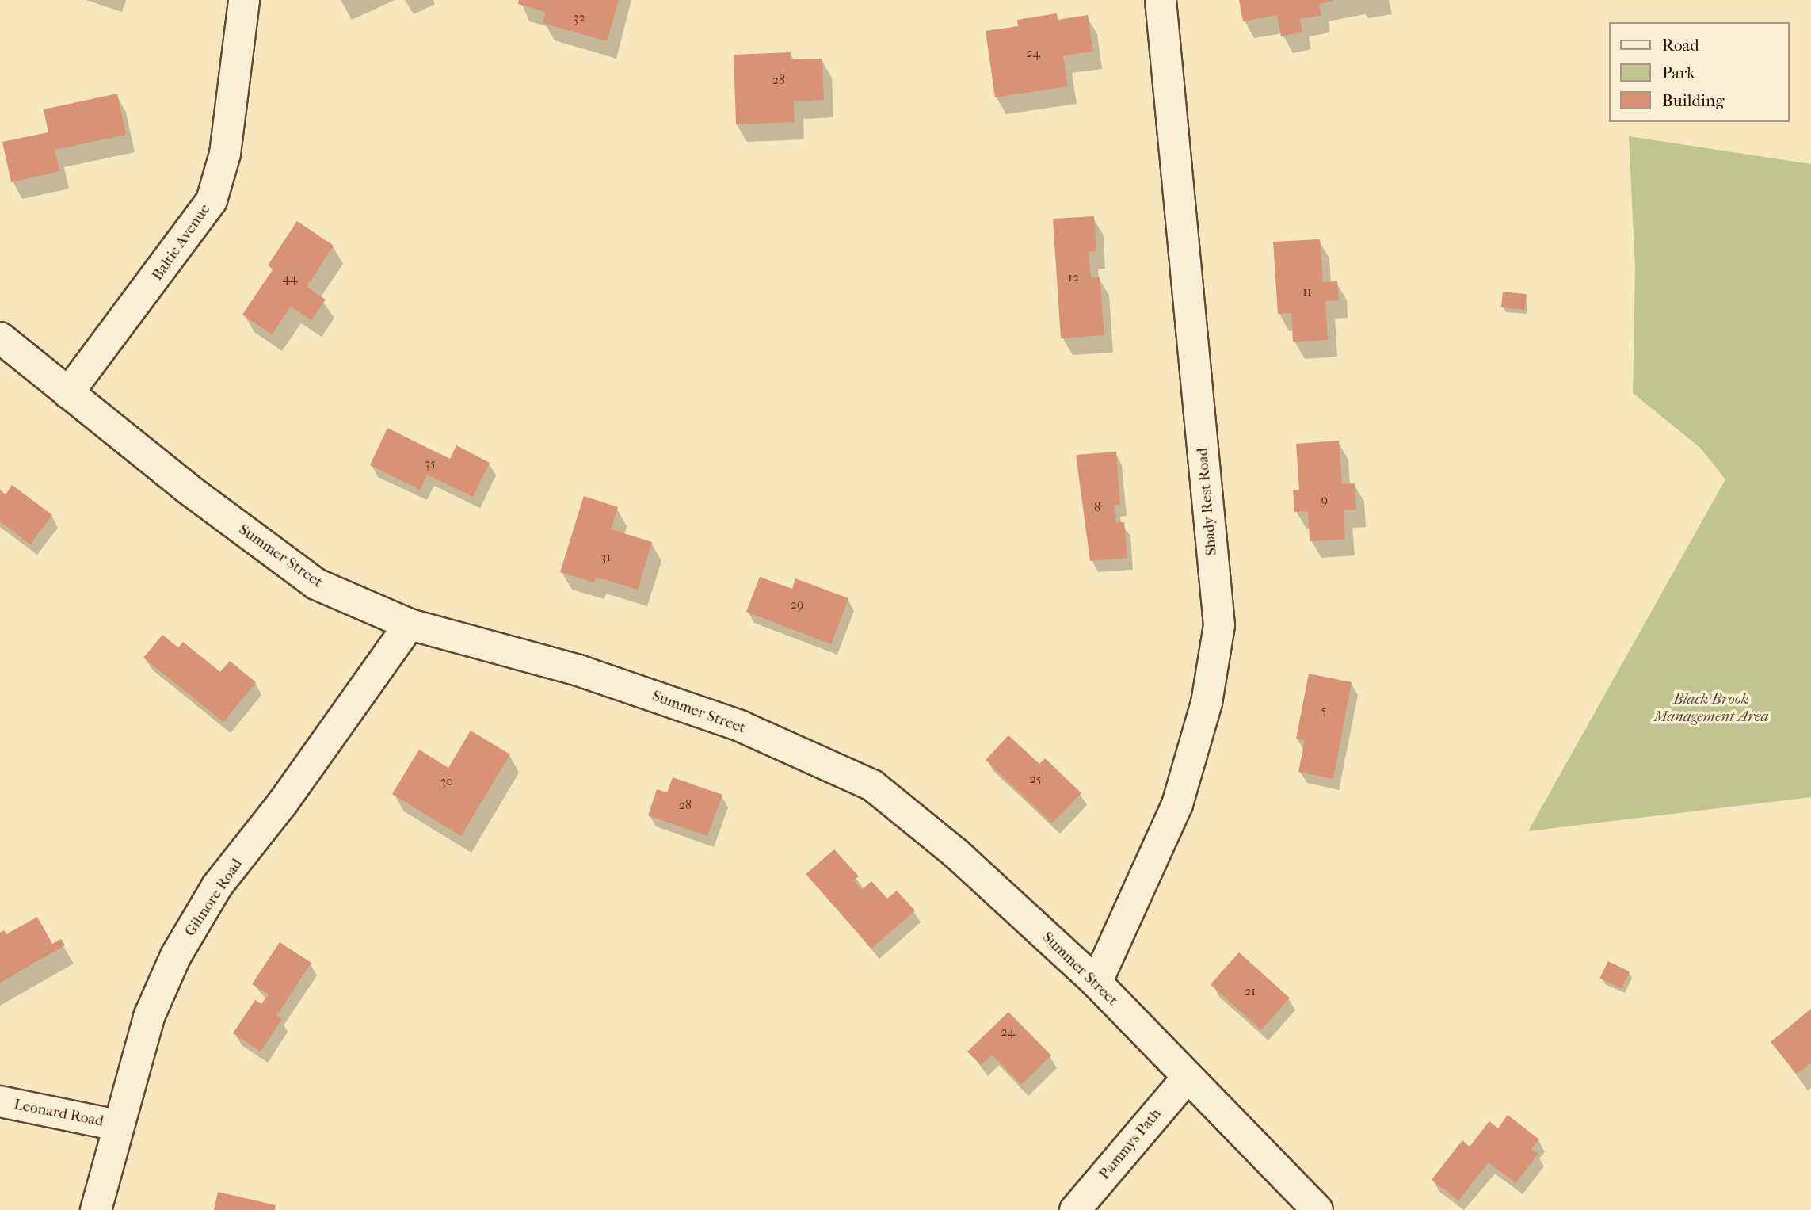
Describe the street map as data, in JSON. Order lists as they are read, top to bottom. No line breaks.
{"streets":{"street":["Baltic Avenue","Shady Rest Road","Summer Street","Gilmore Road","Leonard Road","Pammys Path"]},"crossings":[["Baltic Avenue","Summer Street"],["Shady Rest Road","Summer Street"],["Summer Street","Gilmore Road"],["Summer Street","Pammys Path"],["Gilmore Road","Leonard Road"]],"parks":["Black Brook Management Area"],"house_numbers":["32","24","28","12","44","11","35","9","8","31","29","5","25","30","28","21","24"],"legend":["Road","Park","Building"]}
